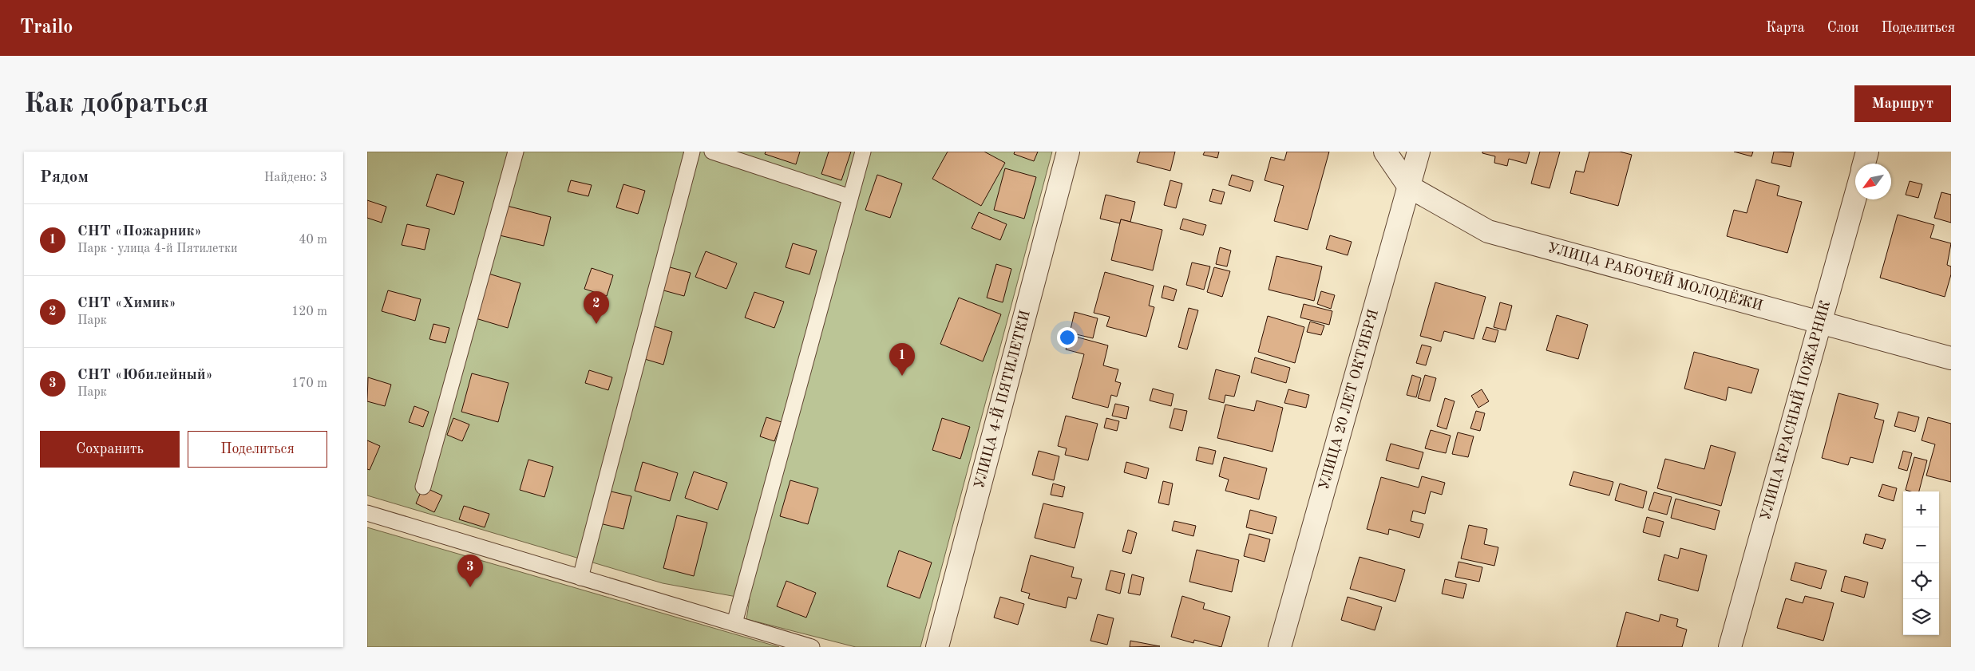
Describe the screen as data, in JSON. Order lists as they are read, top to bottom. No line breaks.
{"streets":{"street":["УЛИЦА РАБОЧЕЙ МОЛОДЁЖИ","УЛИЦА 4-Й ПЯТИЛЕТКИ","УЛИЦА 20 ЛЕТ ОКТЯБРЯ","УЛИЦА КРАСНЫЙ ПОЖАРНИК"]},"crossings":[["УЛИЦА РАБОЧЕЙ МОЛОДЁЖИ","УЛИЦА 20 ЛЕТ ОКТЯБРЯ"],["УЛИЦА РАБОЧЕЙ МОЛОДЁЖИ","УЛИЦА КРАСНЫЙ ПОЖАРНИК"]],"north":"bottom left","page":{"header":"Trailo","nav":["Карта","Слои","Поделиться"],"buttons":["Маршрут",["Сохранить","Поделиться"]],"title":"Как добраться","heading":["Рядом","Найдено: 3"],"list":[{"mark":"1","name":"СНТ «Пожарник»","note":"Парк · улица 4-й Пятилетки","value":"40 m"},{"mark":"2","name":"СНТ «Химик»","note":"Парк","value":"120 m"},{"mark":"3","name":"СНТ «Юбилейный»","note":"Парк","value":"170 m"}],"pins":["2","1","3"],"map_buttons":["+","−"]}}
